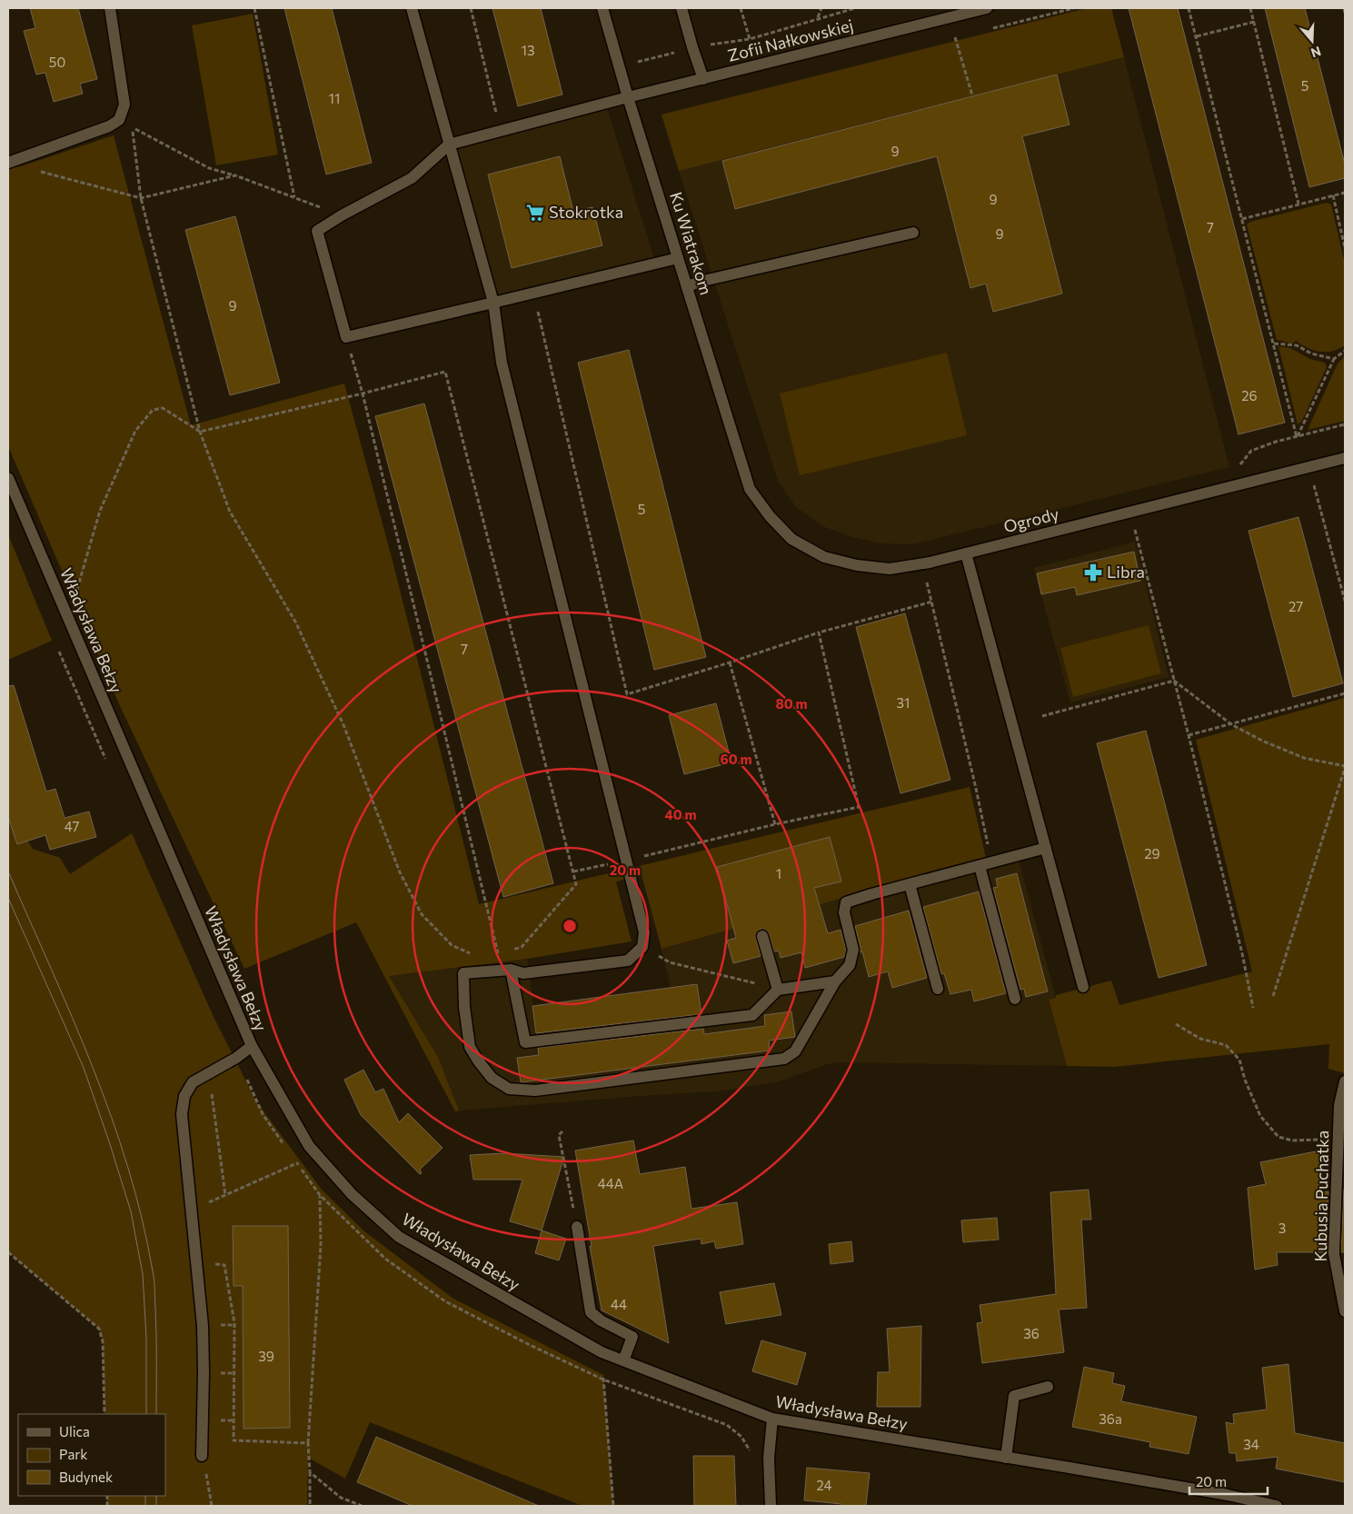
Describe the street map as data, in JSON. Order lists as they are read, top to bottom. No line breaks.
{"streets":{"street":["Zofii Nałkowskiej","Ku Wiatrakom","Ogrody","Władysława Bełzy","Kubusia Puchatka"]},"crossings":[["Zofii Nałkowskiej","Ku Wiatrakom"],["Ku Wiatrakom","Ogrody"]],"places":{"supermarket":["Stokrotka"],"pharmacy":["Libra"]},"house_numbers":["13","50","5","11","9","9","7","9","9","26","5","27","7","31","47","29","1","44A","3","44","36","39","36a","34","24"],"legend":["Ulica","Park","Budynek"],"scale_bar":"20 m","north":"bottom","rings":["80 m","60 m","40 m","20 m"]}
